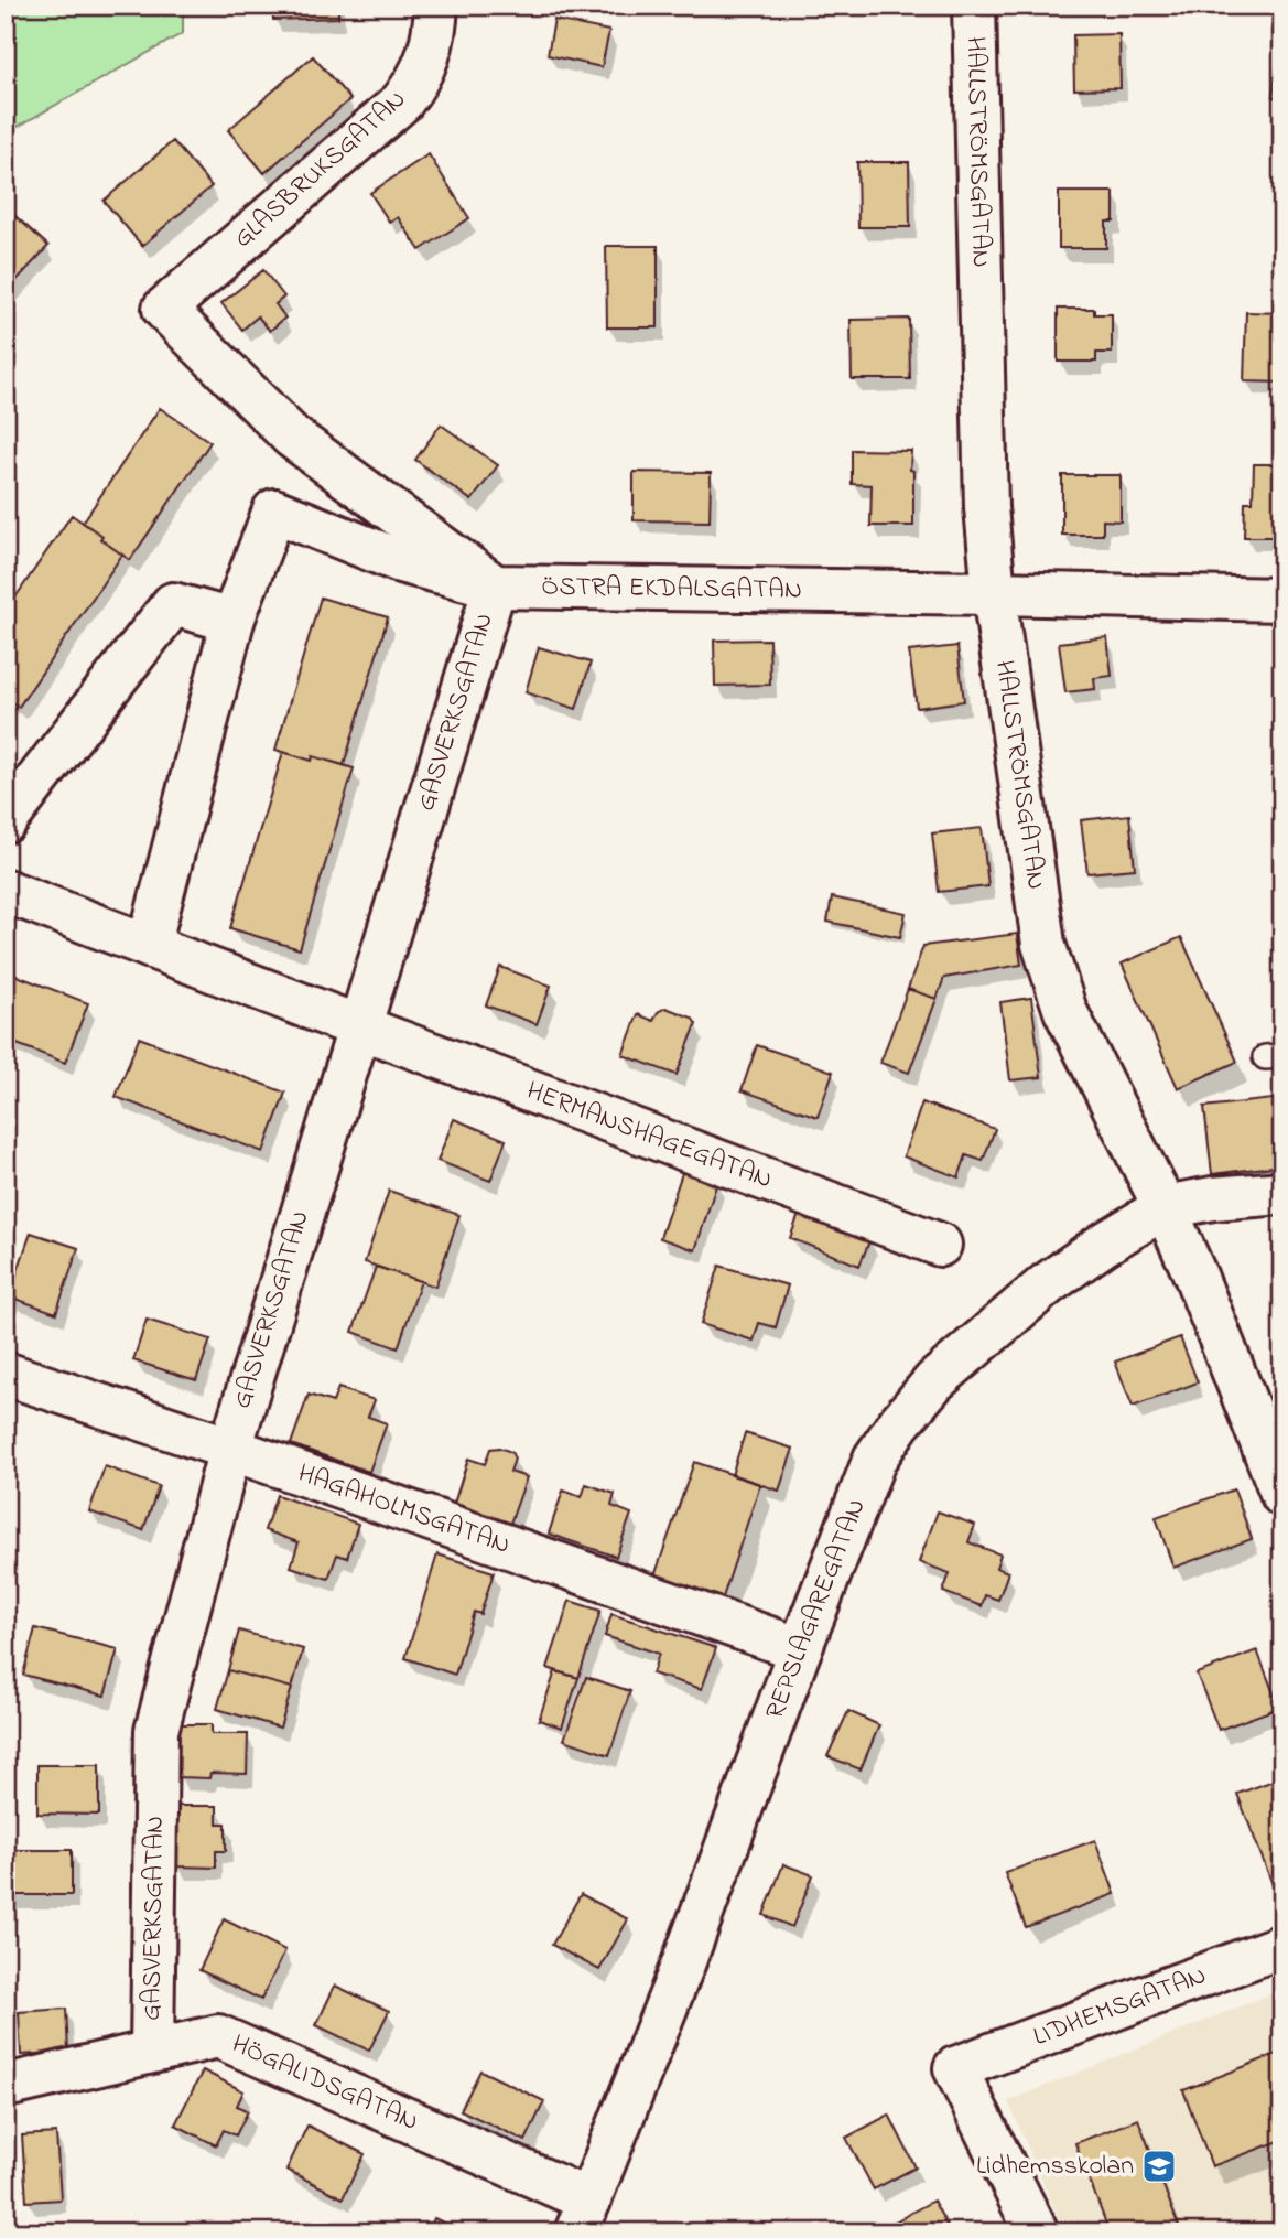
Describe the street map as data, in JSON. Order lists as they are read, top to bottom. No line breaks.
{"streets":{"street":["HALLSTRÖMSGATAN","GLASBRUKSGATAN","ÖSTRA EKDALSGATAN","GASVERKSGATAN","HERMANSHAGEGATAN","HAGAHOLMSGATAN","REPSLAGAREGATAN","LIDHEMSGATAN","HÖGALIDSGATAN"]},"crossings":[["HALLSTRÖMSGATAN","ÖSTRA EKDALSGATAN"],["HALLSTRÖMSGATAN","REPSLAGAREGATAN"],["GLASBRUKSGATAN","ÖSTRA EKDALSGATAN"],["GLASBRUKSGATAN","GASVERKSGATAN"],["ÖSTRA EKDALSGATAN","GASVERKSGATAN"],["GASVERKSGATAN","HERMANSHAGEGATAN"],["GASVERKSGATAN","HAGAHOLMSGATAN"],["GASVERKSGATAN","HÖGALIDSGATAN"],["HAGAHOLMSGATAN","REPSLAGAREGATAN"],["REPSLAGAREGATAN","HÖGALIDSGATAN"]],"places":{"school or university":["Lidhemsskolan"]}}
